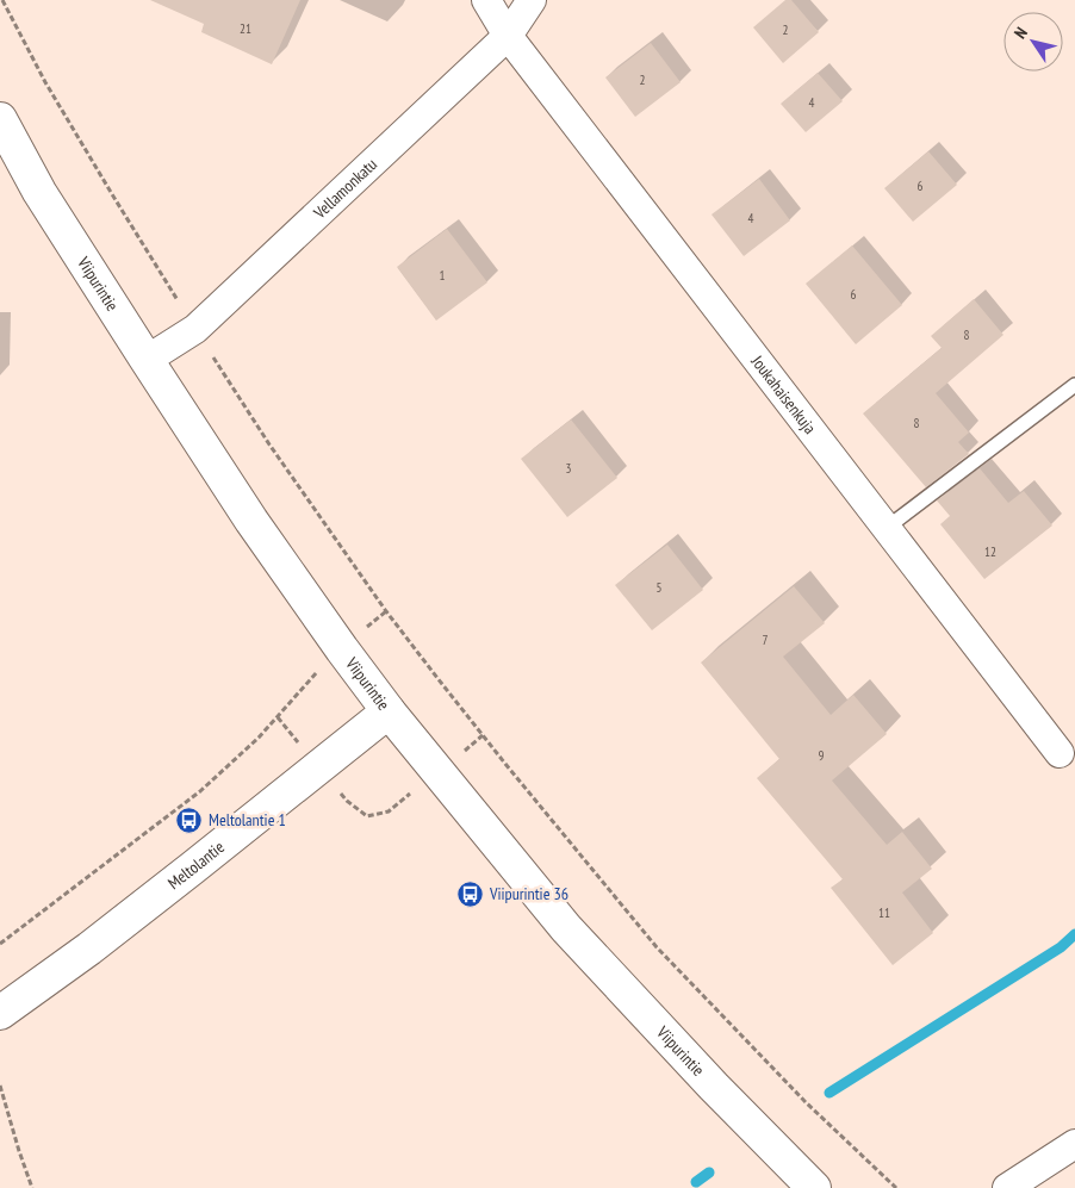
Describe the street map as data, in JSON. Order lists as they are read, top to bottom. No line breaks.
{"streets":{"main road":["Viipurintie","Meltolantie"],"street":["Vellamonkatu","Joukahaisenkuja"]},"crossings":[["Vellamonkatu","Viipurintie"],["Vellamonkatu","Joukahaisenkuja"],["Viipurintie","Meltolantie"]],"places":{"bus stop":["Meltolantie 1","Viipurintie 36"]},"house_numbers":["21","2","2","4","6","4","1","6","8","8","3","12","5","7","9","11"],"north":"top left"}
